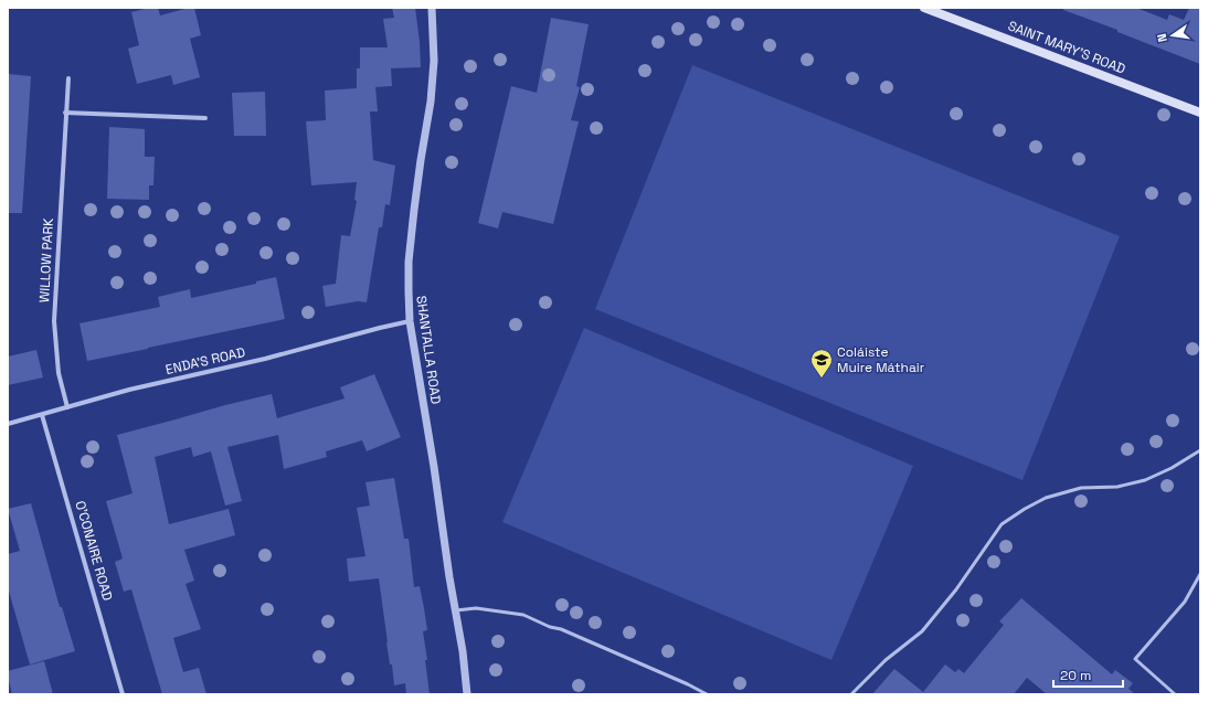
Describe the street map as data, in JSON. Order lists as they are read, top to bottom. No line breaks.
{"streets":{"main road":["SAINT MARY'S ROAD"],"street":["WILLOW PARK","SHANTALLA ROAD","ENDA'S ROAD","O'CONAIRE ROAD"]},"crossings":[["WILLOW PARK","ENDA'S ROAD"],["SHANTALLA ROAD","ENDA'S ROAD"],["ENDA'S ROAD","O'CONAIRE ROAD"]],"places":{"school or university":["Coláiste Muire Máthair"]},"scale_bar":"20 m","north":"left"}
